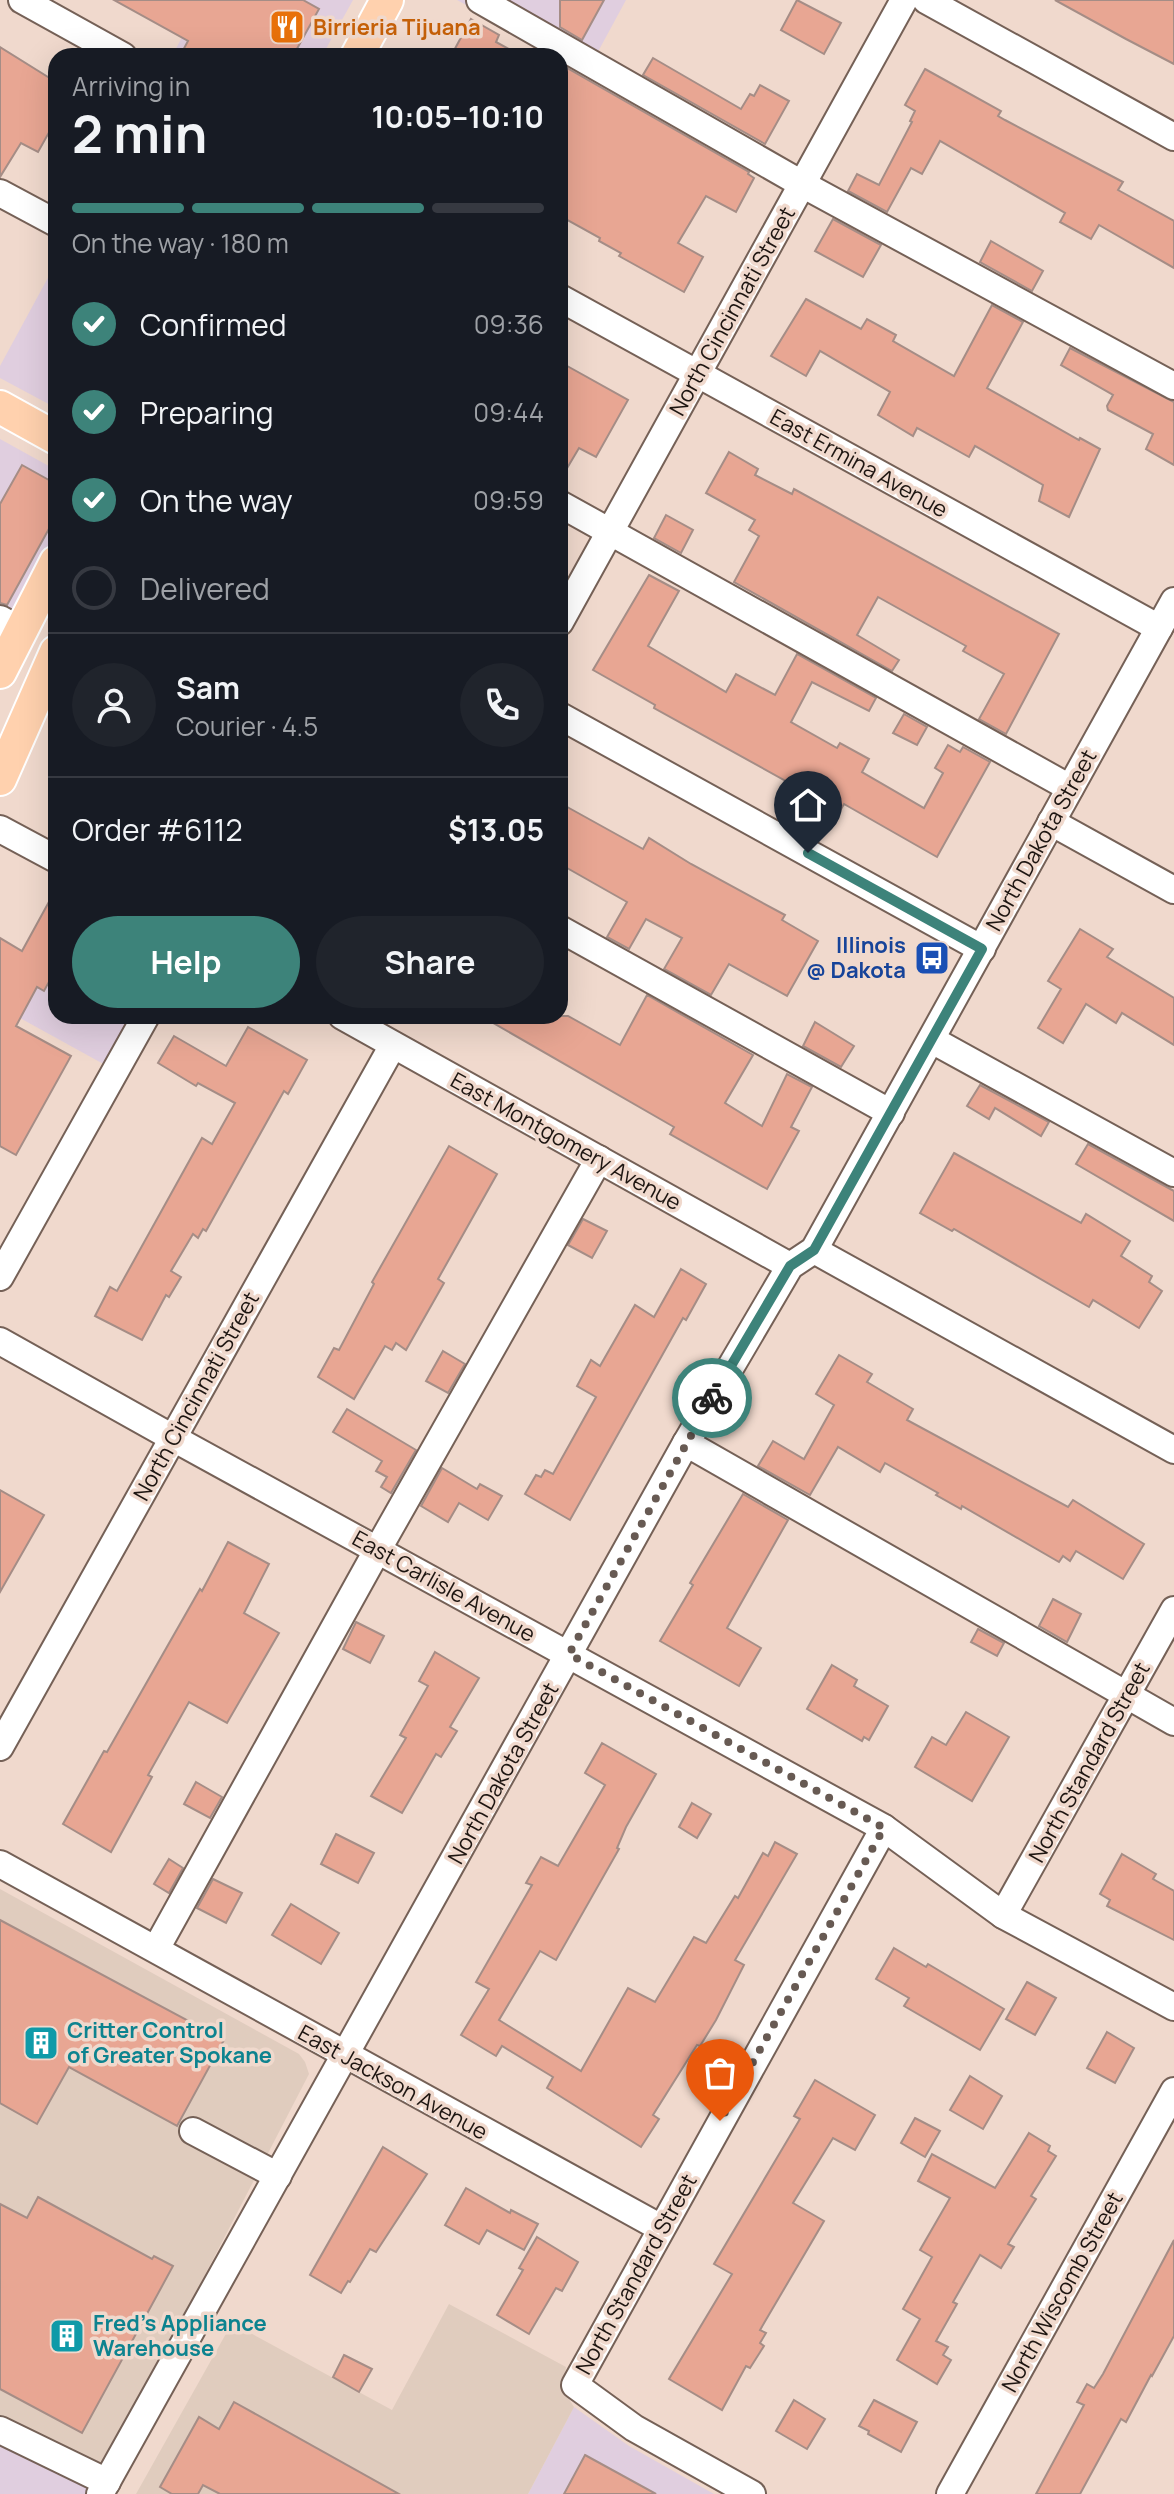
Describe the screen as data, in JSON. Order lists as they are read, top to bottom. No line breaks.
{"streets":{"street":["North Cincinnati Street","East Ermina Avenue","North Dakota Street","East Montgomery Avenue","East Carlisle Avenue","North Standard Street","East Jackson Avenue","North Wiscomb Street"]},"crossings":[["North Cincinnati Street","East Ermina Avenue"],["North Cincinnati Street","East Montgomery Avenue"],["North Cincinnati Street","East Carlisle Avenue"],["East Ermina Avenue","North Dakota Street"],["North Dakota Street","East Montgomery Avenue"],["North Dakota Street","East Carlisle Avenue"],["North Dakota Street","East Jackson Avenue"],["East Carlisle Avenue","North Standard Street"],["North Standard Street","East Jackson Avenue"]],"places":{"restaurant":["Birrieria Tijuana"],"bus stop":["Illinois @ Dakota"],"building":["Critter Control of Greater Spokane","Fred's Appliance Warehouse"]},"page":{"heading":["2 min","Arriving in","10:05–10:10"],"panel":["Sam","Courier · 4.5","Order #6112","$13.05"],"bar":"On the way · 180 m","list":[["Confirmed","09:36"],["Preparing","09:44"],["On the way","09:59"],"Delivered"],"buttons":["Help","Share"]}}
